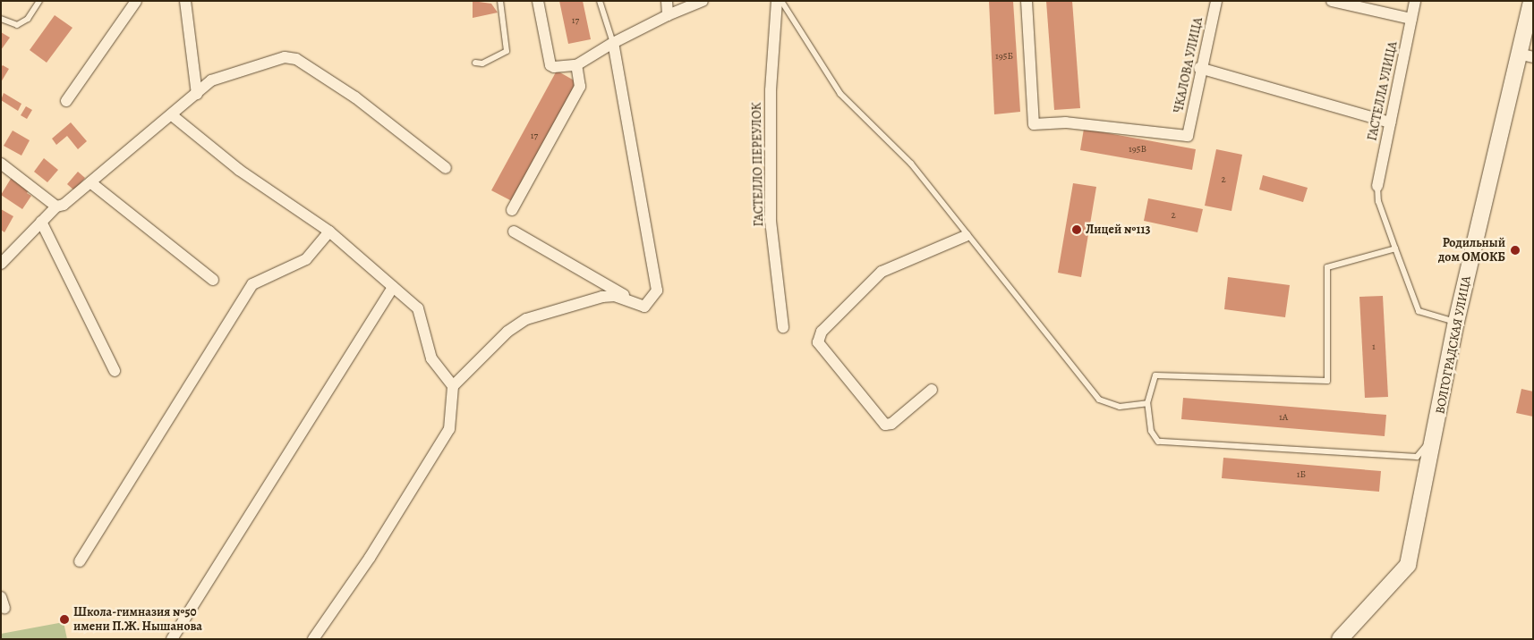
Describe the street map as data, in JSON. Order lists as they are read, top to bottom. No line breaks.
{"streets":{"street":["ЧКАЛОВА УЛИЦА","ГАСТЕЛЛА УЛИЦА","ГАСТЕЛЛО ПЕРЕУЛОК","ВОЛГОГРАДСКАЯ УЛИЦА"]},"places":["Лицей №113","Родильный дом ОМОКБ","Школа-гимназия №50 имени П.Ж. Нышанова"],"house_numbers":["17","195Б","17","195В","2","2","1","1А","1Б"]}
